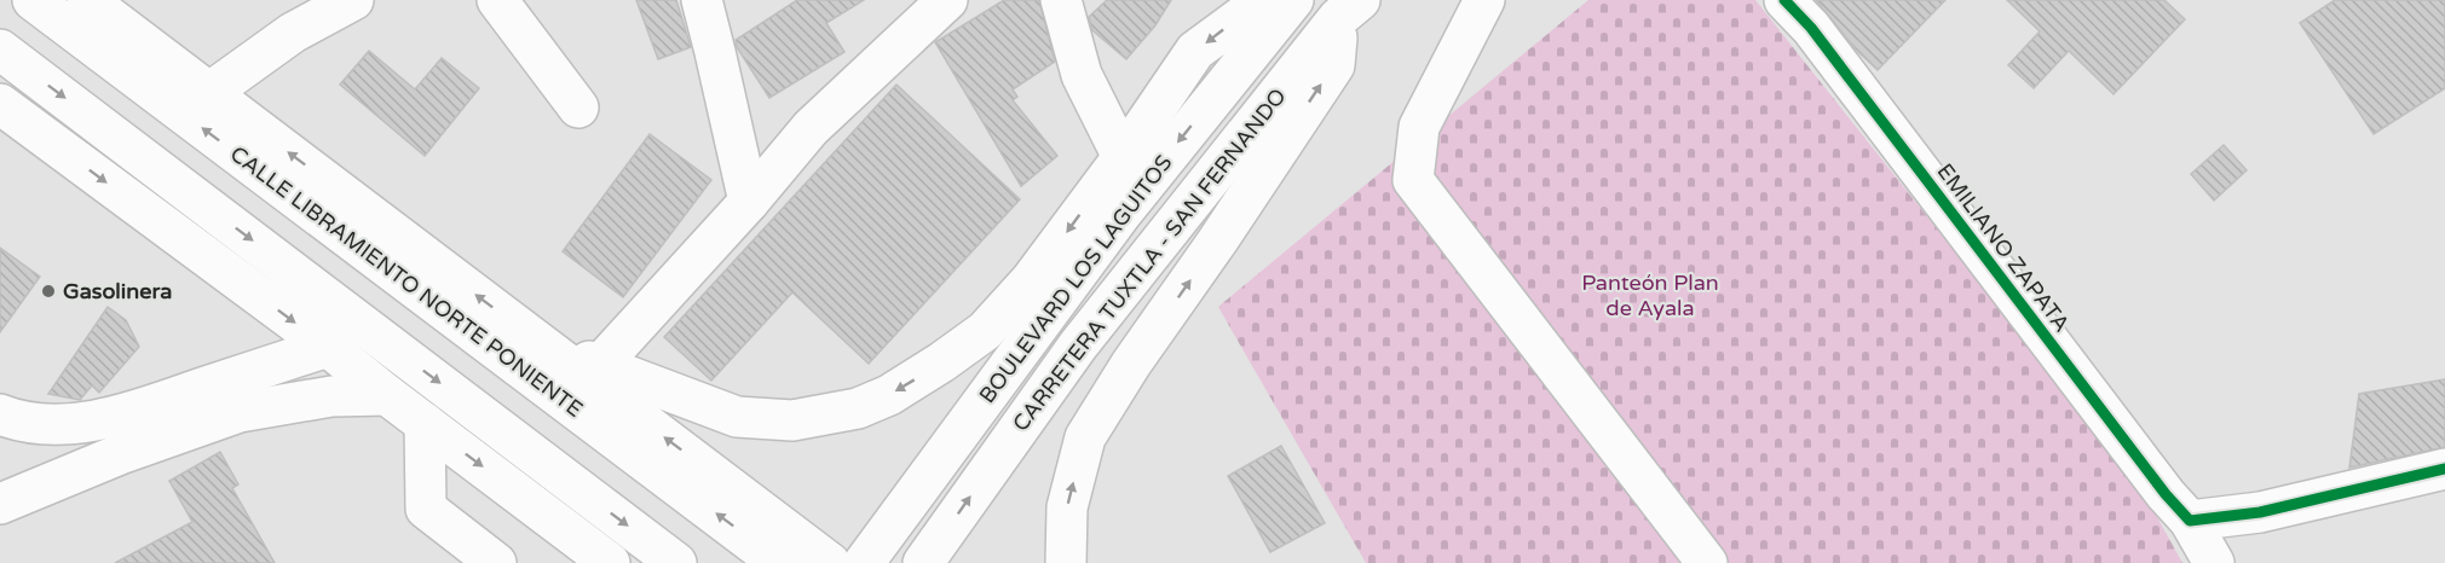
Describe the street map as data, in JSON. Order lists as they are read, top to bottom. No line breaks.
{"streets":{"main road":["EMILIANO ZAPATA","CARRETERA TUXTLA - SAN FERNANDO","BOULEVARD LOS LAGUITOS","CALLE LIBRAMIENTO NORTE PONIENTE"]},"parks":["Panteón Plan de Ayala"],"places":["Gasolinera"]}
